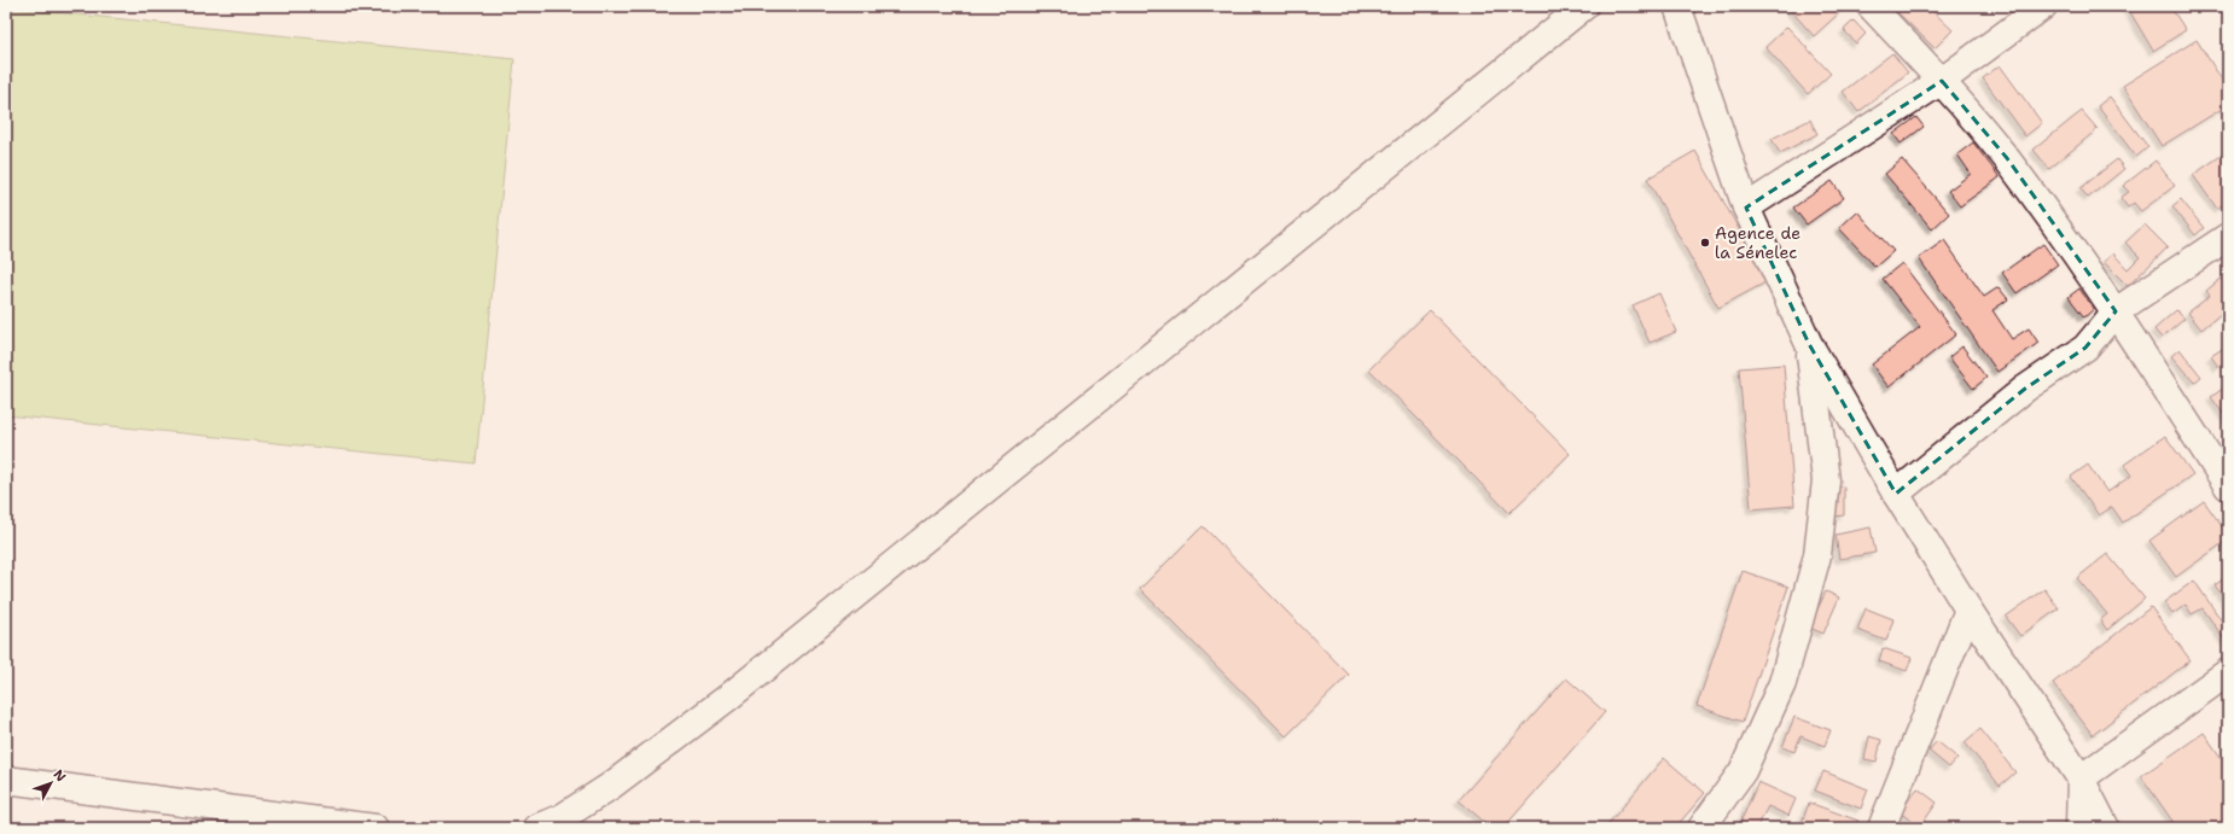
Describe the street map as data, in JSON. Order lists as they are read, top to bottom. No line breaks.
{"places":["Agence de la Sénelec"],"north":"top right"}
